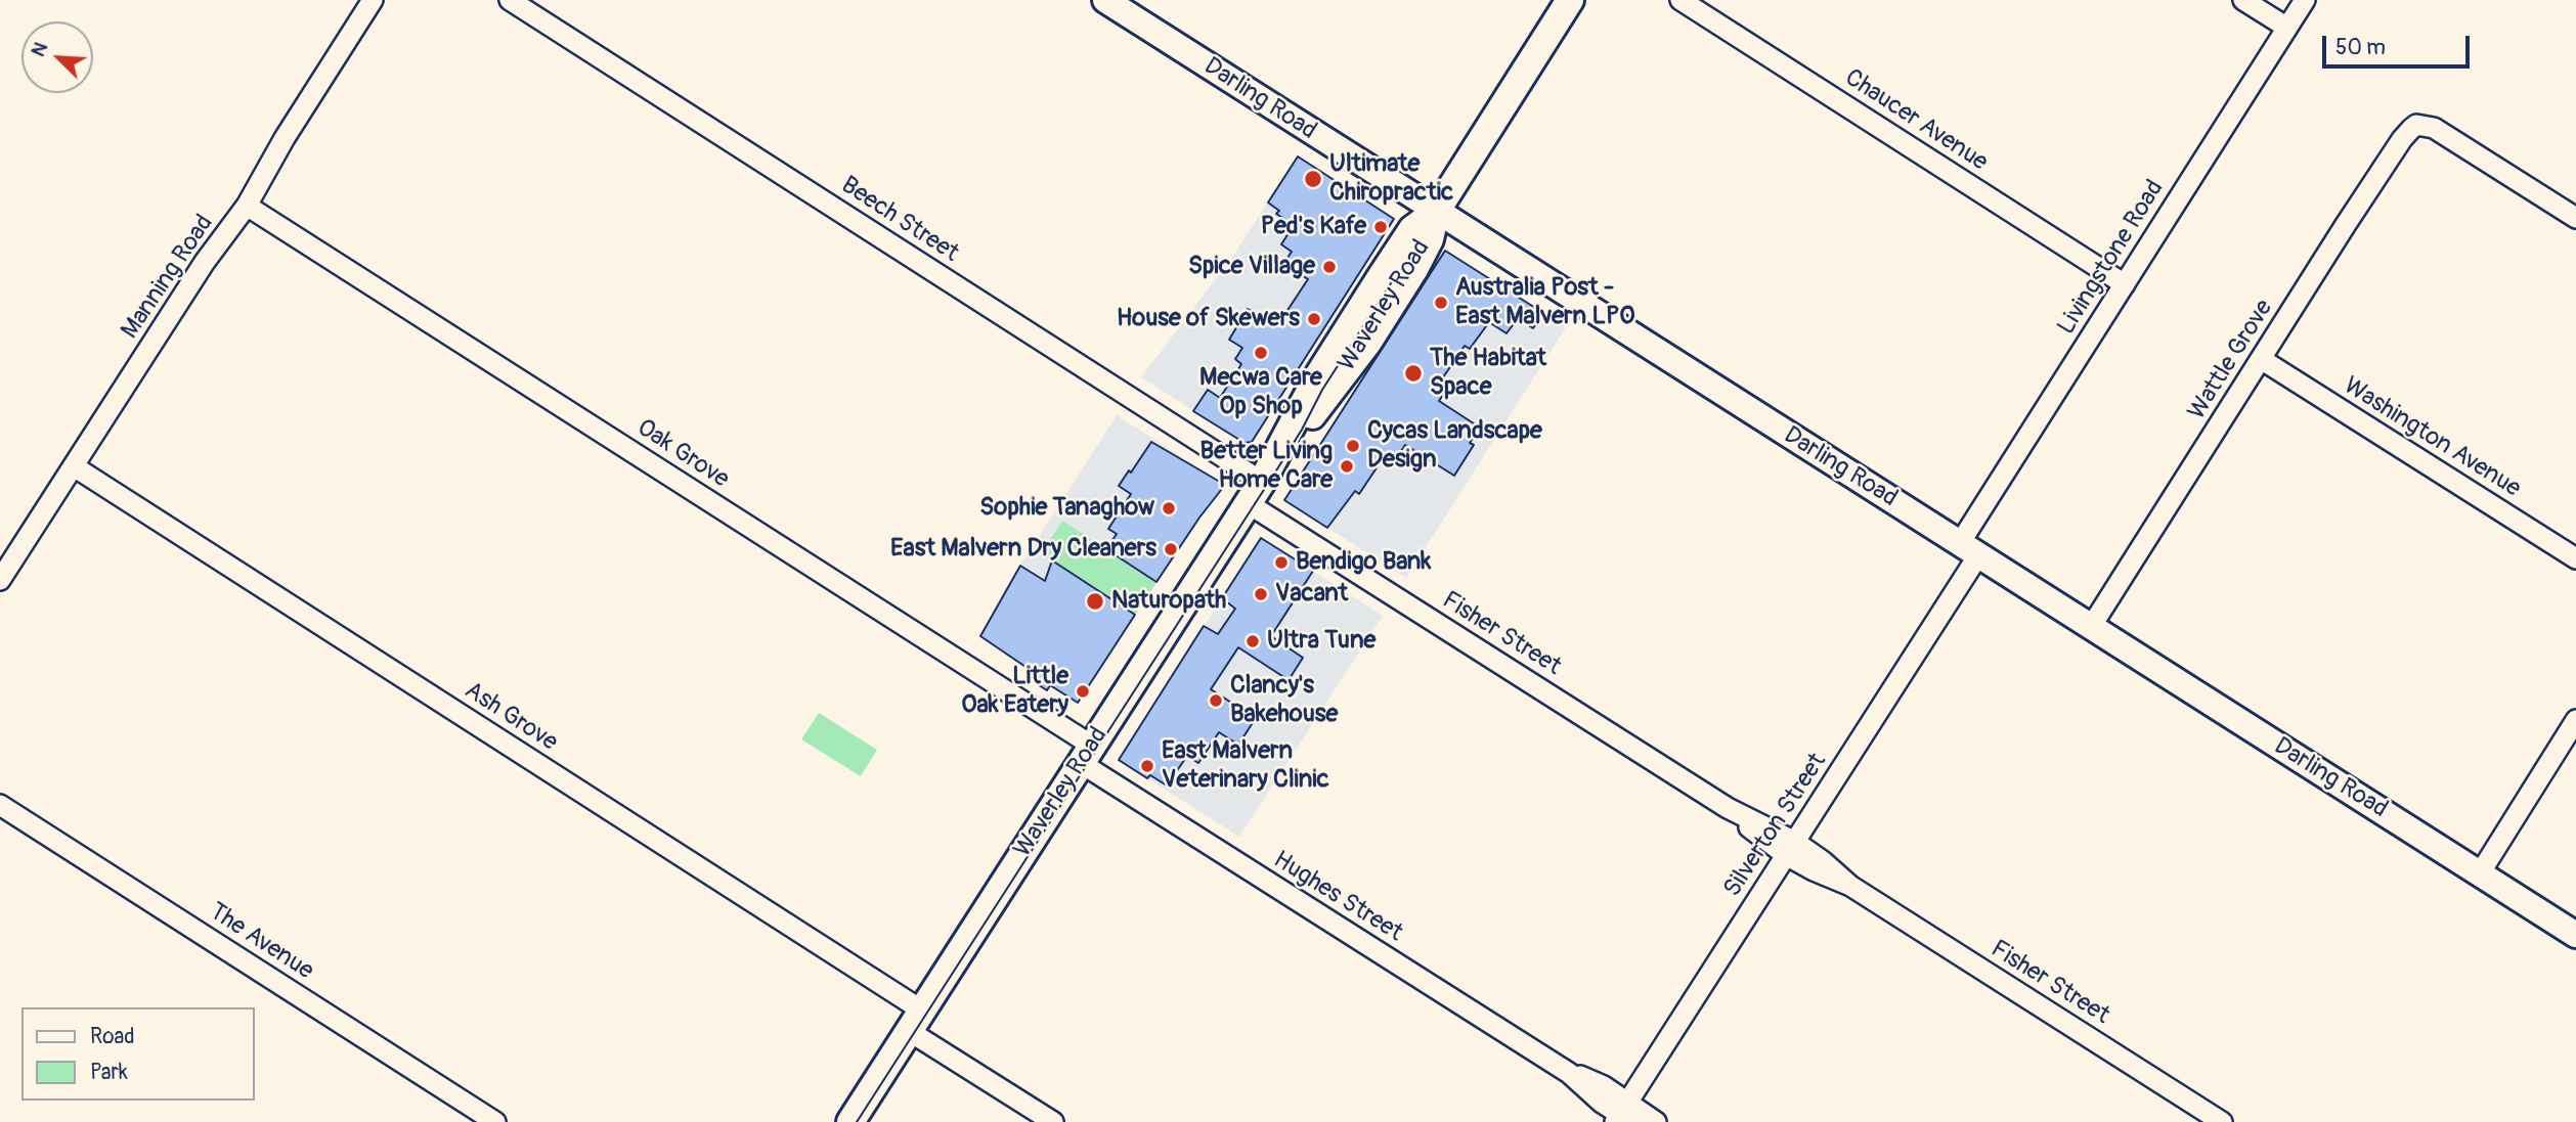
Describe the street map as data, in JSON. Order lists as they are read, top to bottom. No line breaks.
{"streets":{"main road":["Waverley Road"],"street":["Darling Road","Chaucer Avenue","Beech Street","Livingstone Road","Manning Road","Wattle Grove","Washington Avenue","Oak Grove","Fisher Street","Ash Grove","Silverton Street","Hughes Street","The Avenue"]},"crossings":[["Darling Road","Livingstone Road"],["Darling Road","Waverley Road"],["Darling Road","Wattle Grove"],["Darling Road","Silverton Street"],["Chaucer Avenue","Livingstone Road"],["Beech Street","Waverley Road"],["Beech Street","Fisher Street"],["Livingstone Road","Silverton Street"],["Manning Road","Oak Grove"],["Manning Road","Ash Grove"],["Waverley Road","Oak Grove"],["Waverley Road","Fisher Street"],["Waverley Road","Ash Grove"],["Waverley Road","Hughes Street"],["Wattle Grove","Washington Avenue"],["Oak Grove","Hughes Street"],["Fisher Street","Silverton Street"],["Silverton Street","Hughes Street"]],"places":["Ultimate Chiropractic","Ped's Kafe","Spice Village","Australia Post - East Malvern LPO","House of Skewers","Mecwa Care Op Shop","The Habitat Space","Cycas Landscape Design","Better Living Home Care","Sophie Tanaghow","East Malvern Dry Cleaners","Bendigo Bank","Vacant","Naturopath","Ultra Tune","Little Oak Eatery","Clancy's Bakehouse","East Malvern Veterinary Clinic"],"legend":["Road","Park"],"scale_bar":"50 m","north":"top left"}
